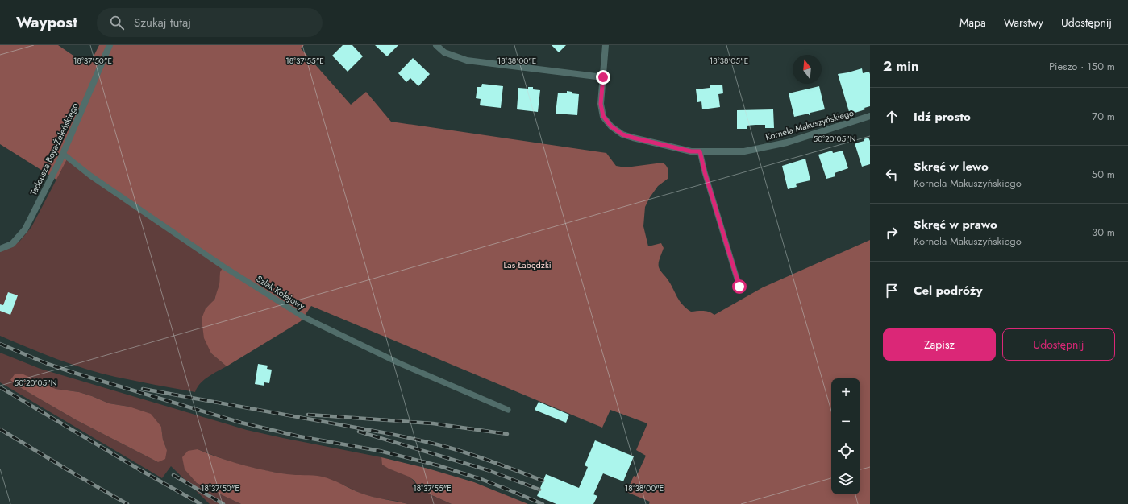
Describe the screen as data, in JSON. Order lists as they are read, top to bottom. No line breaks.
{"streets":{"street":["Kornela Makuszyńskiego","Tadeusza Boya-Żeleńskiego"],"lane":["Szlak Kolejowy"]},"crossings":[["Tadeusza Boya-Żeleńskiego","Szlak Kolejowy"]],"parks":["Las Łabędzki"],"north":"top","page":{"header":"Waypost","search":"Szukaj tutaj","nav":["Mapa","Warstwy","Udostępnij"],"heading":["2 min","Pieszo · 150 m"],"list":[["Idź prosto","70 m"],["Skręć w lewo","Kornela Makuszyńskiego","50 m"],["Skręć w prawo","Kornela Makuszyńskiego","30 m"],"Cel podróży"],"buttons":["Zapisz","Udostępnij"],"map_buttons":["+","−"]},"coordinates":["18°37'50\"E","18°37'55\"E","18°38'00\"E","18°38'05\"E","50°20'05\"N"]}
